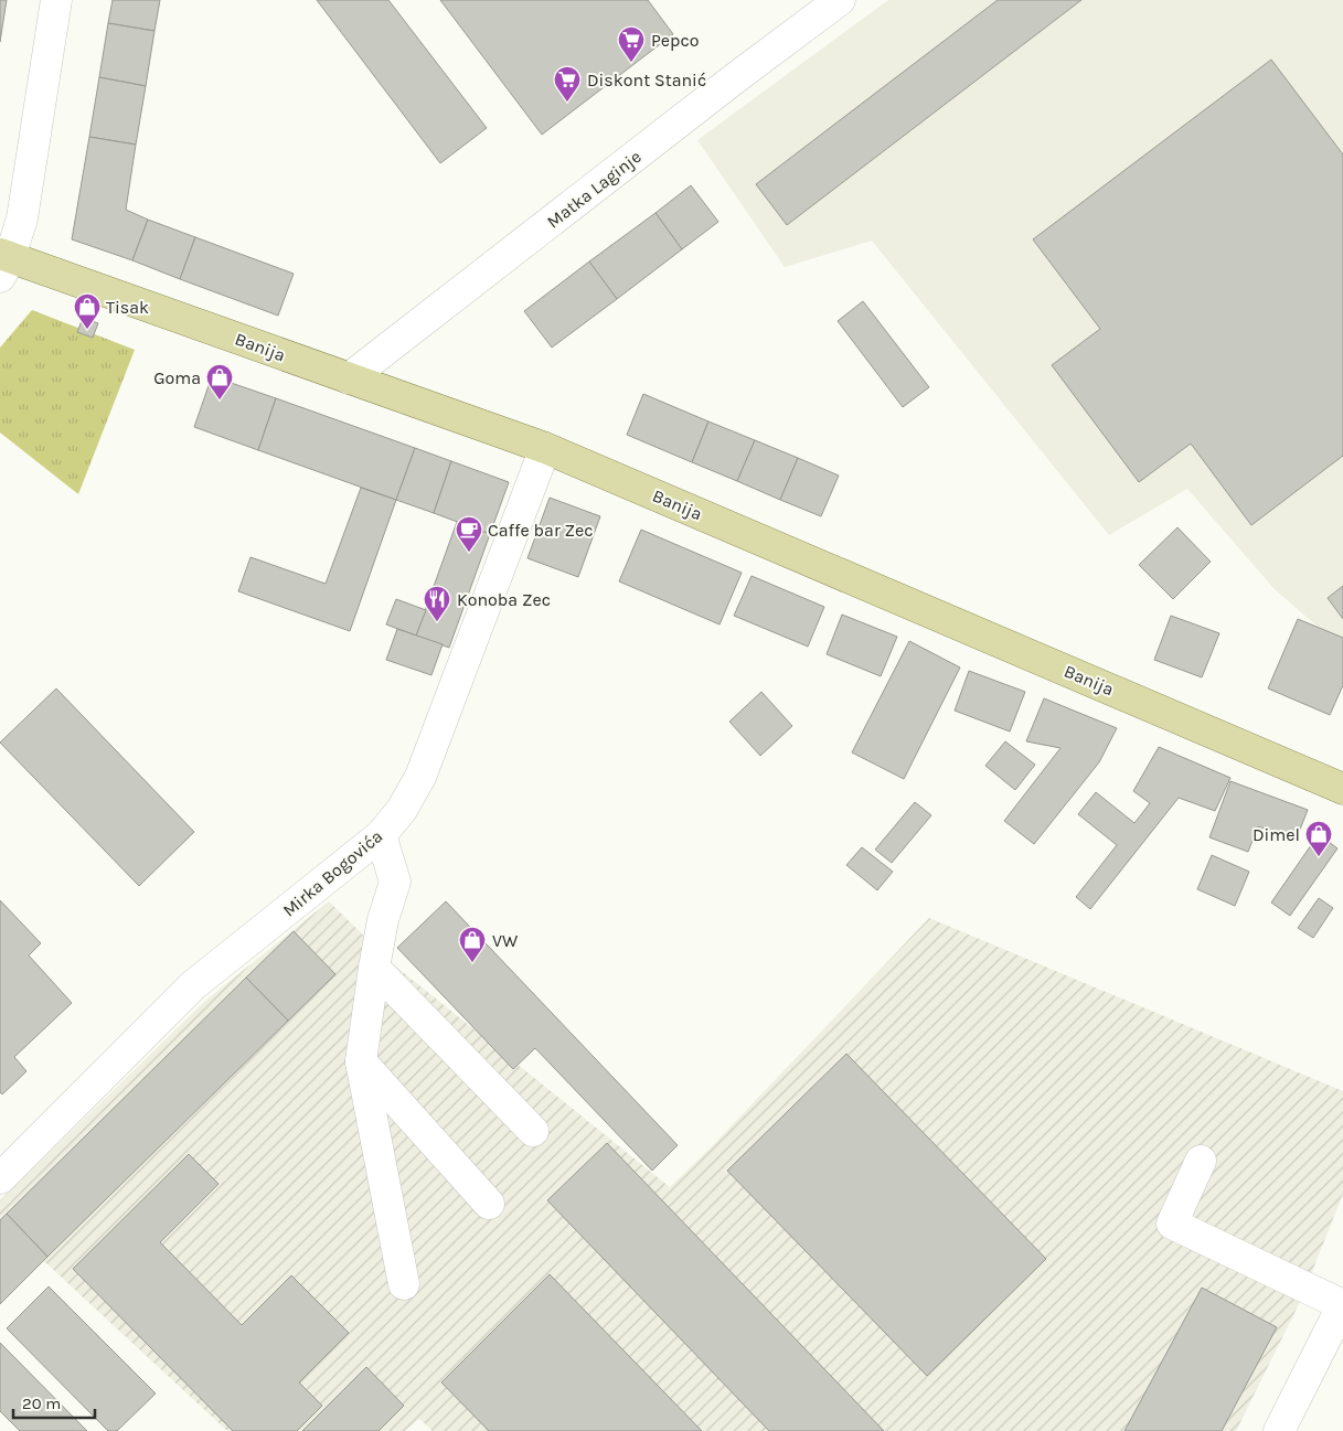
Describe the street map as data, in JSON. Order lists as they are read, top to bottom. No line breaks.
{"streets":{"main road":["Banija"],"street":["Matka Laginje","Mirka Bogovića"]},"crossings":[["Matka Laginje","Banija"],["Banija","Mirka Bogovića"]],"places":{"supermarket":["Pepco","Diskont Stanić"],"shop":["Tisak","Goma","Dimel","VW"],"cafe":["Caffe bar Zec"],"restaurant":["Konoba Zec"]},"scale_bar":"20 m"}
